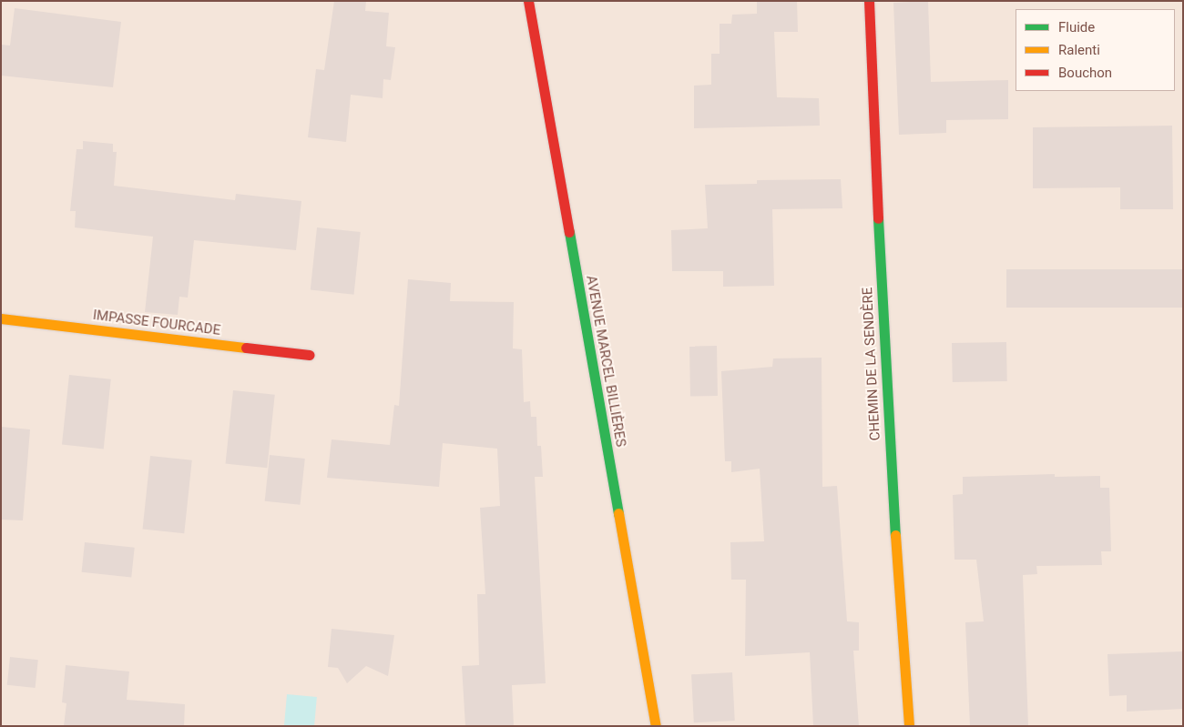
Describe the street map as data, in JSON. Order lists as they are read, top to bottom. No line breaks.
{"streets":{"street":["IMPASSE FOURCADE","AVENUE MARCEL BILLIÈRES","CHEMIN DE LA SENDÈRE"]},"legend":["Fluide","Ralenti","Bouchon"]}
